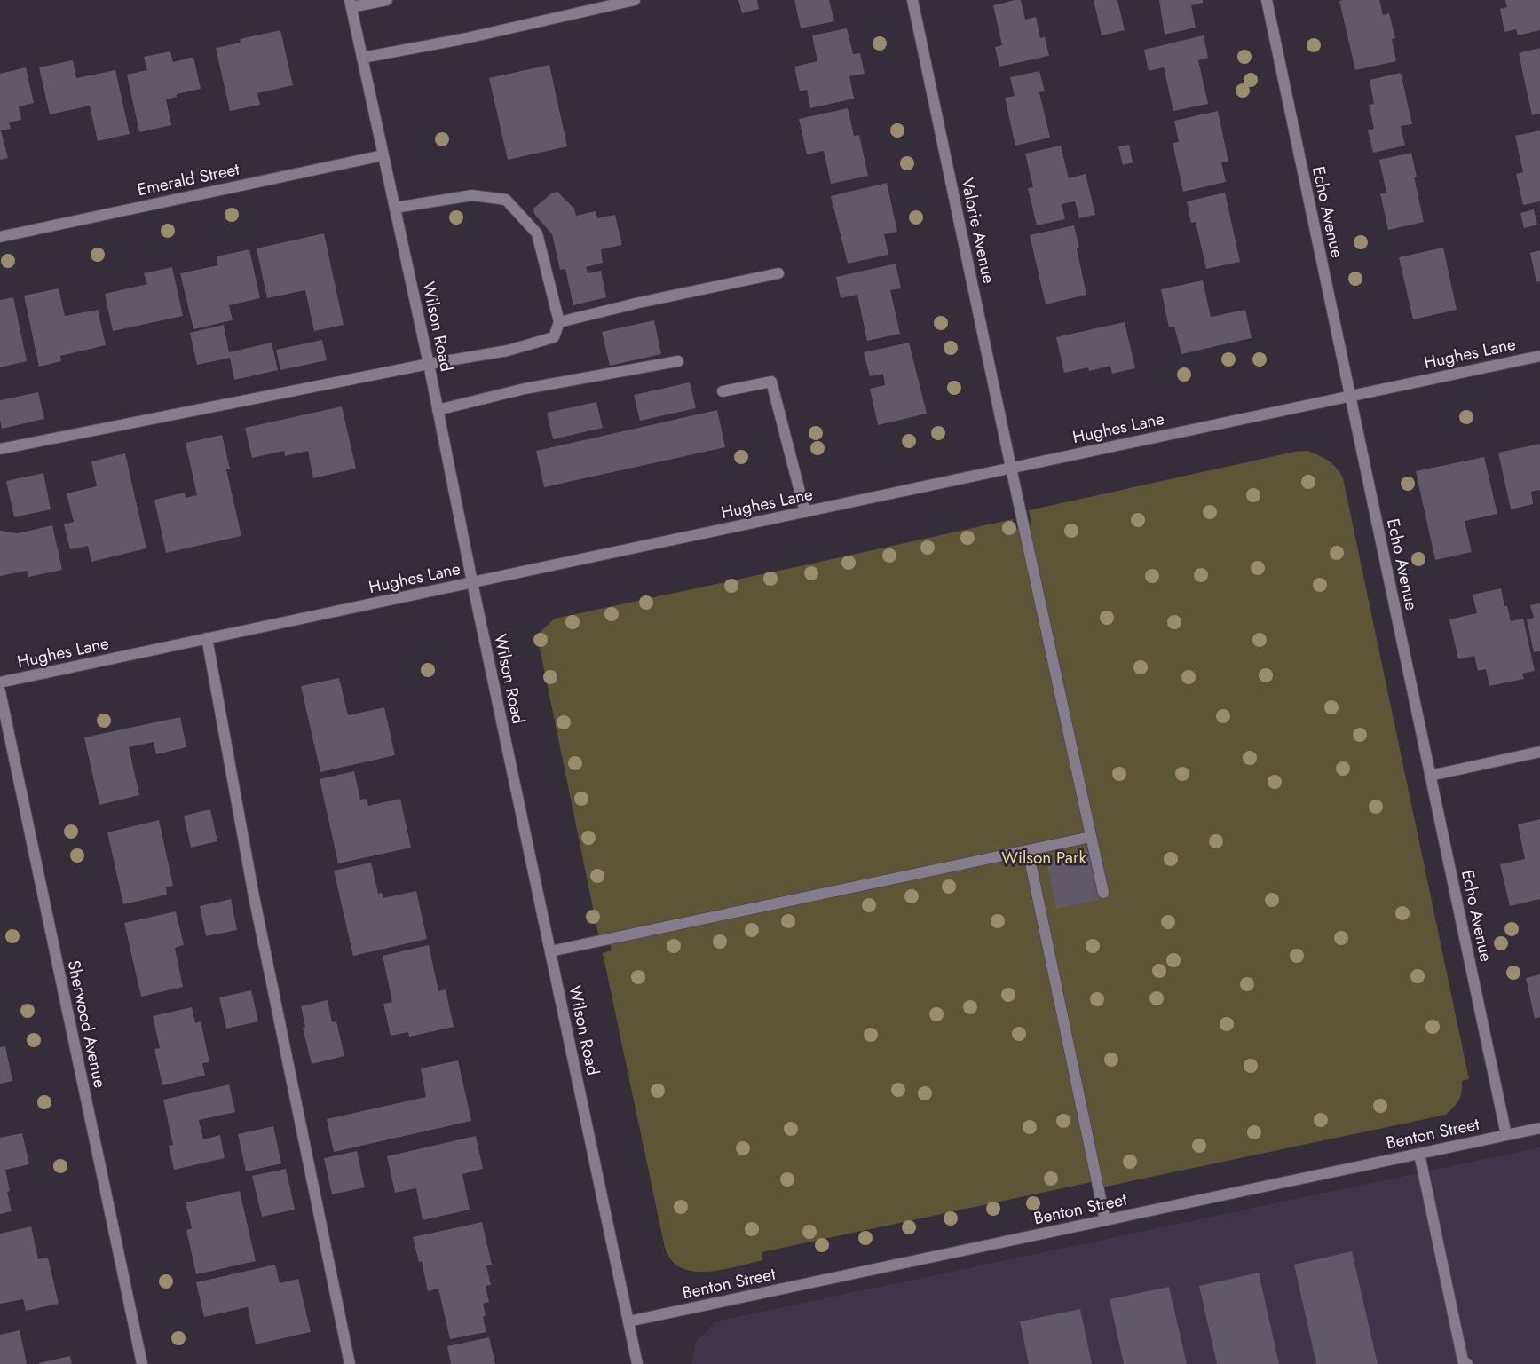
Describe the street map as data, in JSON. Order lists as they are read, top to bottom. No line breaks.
{"streets":{"street":["Emerald Street","Echo Avenue","Valorie Avenue","Wilson Road","Hughes Lane","Sherwood Avenue","Benton Street"]},"crossings":[["Emerald Street","Wilson Road"],["Echo Avenue","Hughes Lane"],["Echo Avenue","Benton Street"],["Valorie Avenue","Hughes Lane"],["Wilson Road","Hughes Lane"],["Wilson Road","Benton Street"]],"parks":["Wilson Park"]}
